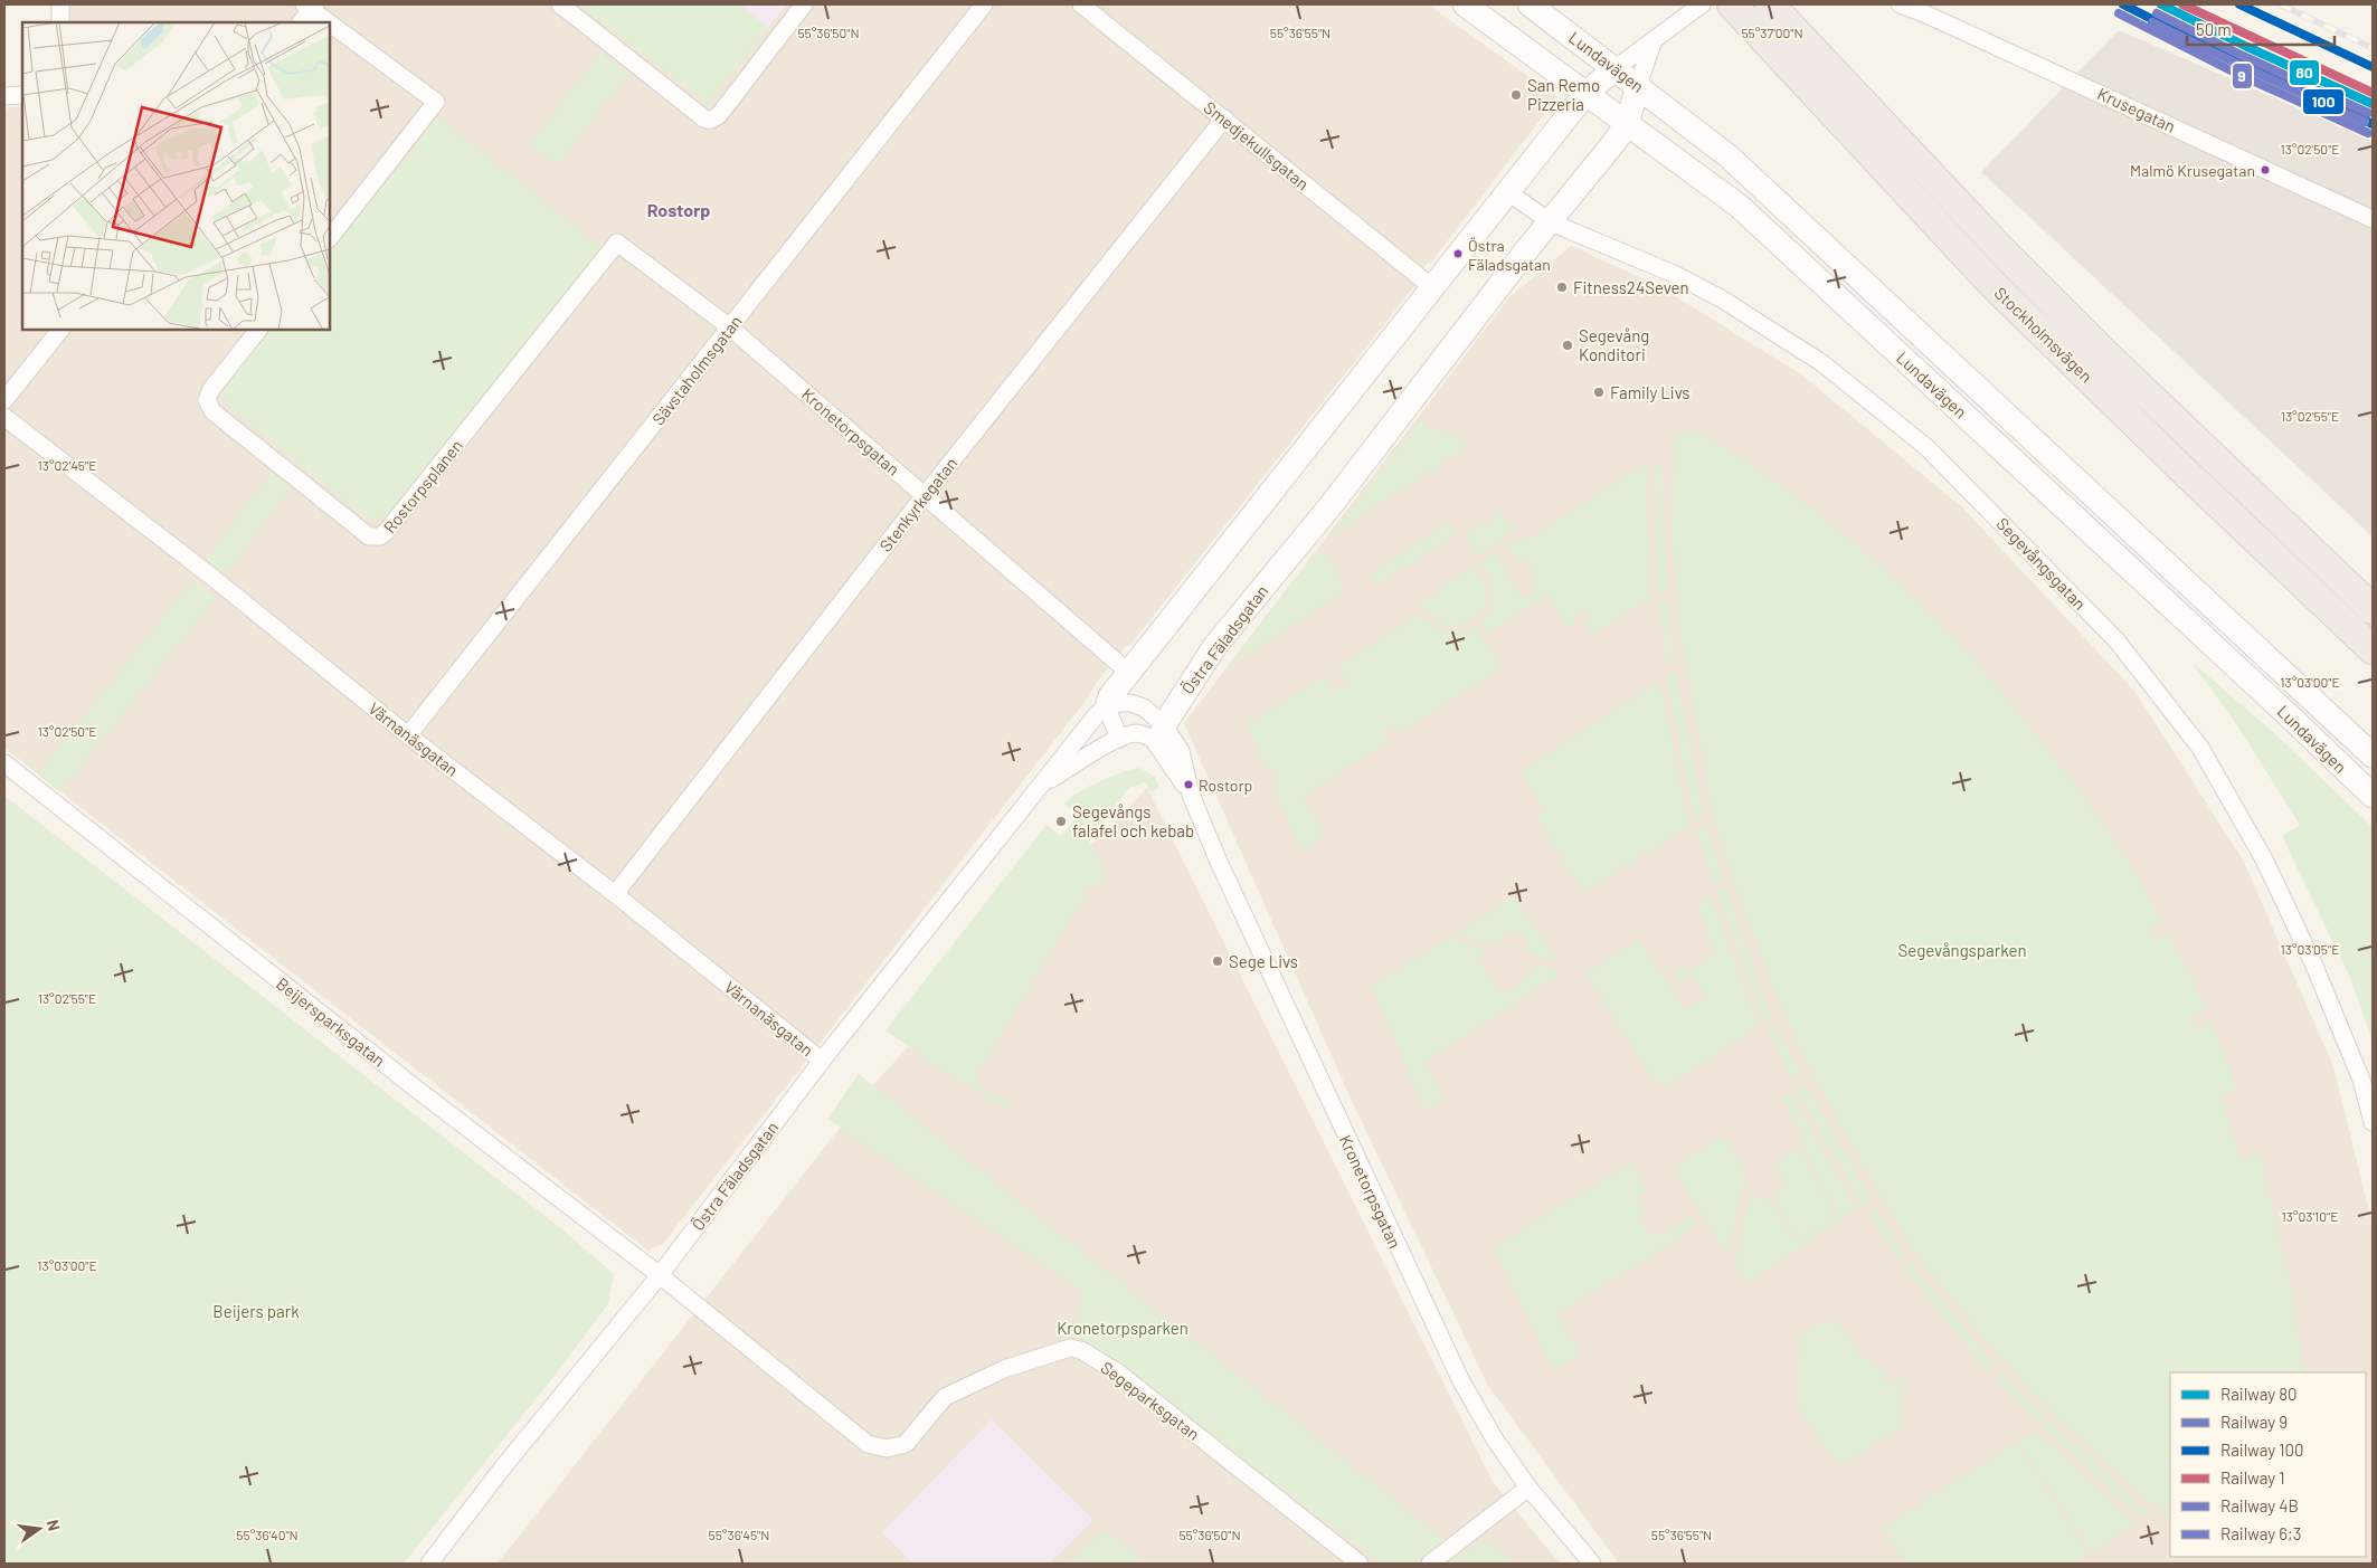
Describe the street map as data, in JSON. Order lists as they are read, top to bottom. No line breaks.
{"streets":{"highway":["Stockholmsvägen"],"main road":["Lundavägen","Östra Fäladsgatan"],"street":["Krusegatan","Smedjekullsgatan","Sävstaholmsgatan","Kronetorpsgatan","Rostorpsplanen","Stenkyrkegatan","Segevångsgatan","Värnanäsgatan","Beijersparksgatan","Segeparksgatan"]},"crossings":[["Lundavägen","Östra Fäladsgatan"],["Smedjekullsgatan","Stenkyrkegatan"],["Smedjekullsgatan","Östra Fäladsgatan"],["Sävstaholmsgatan","Kronetorpsgatan"],["Sävstaholmsgatan","Värnanäsgatan"],["Kronetorpsgatan","Rostorpsplanen"],["Kronetorpsgatan","Stenkyrkegatan"],["Kronetorpsgatan","Östra Fäladsgatan"],["Stenkyrkegatan","Värnanäsgatan"],["Segevångsgatan","Östra Fäladsgatan"],["Östra Fäladsgatan","Värnanäsgatan"],["Östra Fäladsgatan","Beijersparksgatan"],["Östra Fäladsgatan","Segeparksgatan"],["Beijersparksgatan","Segeparksgatan"]],"districts":["Rostorp"],"parks":["Segevångsparken","Beijers park","Kronetorpsparken"],"places":["San Remo Pizzeria","Malmö Krusegatan","Östra Fäladsgatan","Fitness24Seven","Segevång Konditori","Family Livs","Rostorp","Segevångs falafel och kebab","Sege Livs"],"lines":["rail line 80","rail line 100","rail line 1","rail line 9","rail line 6;3","rail line 4B"],"legend":["Railway 80","Railway 9","Railway 100","Railway 1","Railway 4B","Railway 6;3"],"scale_bar":"50 m","north":"right","coordinates":["55°36'50\"N","55°36'55\"N","55°37'00\"N","13°02'50\"E","13°02'55\"E","13°02'45\"E","13°03'00\"E","13°03'05\"E","13°03'10\"E","55°36'40\"N","55°36'45\"N"]}
